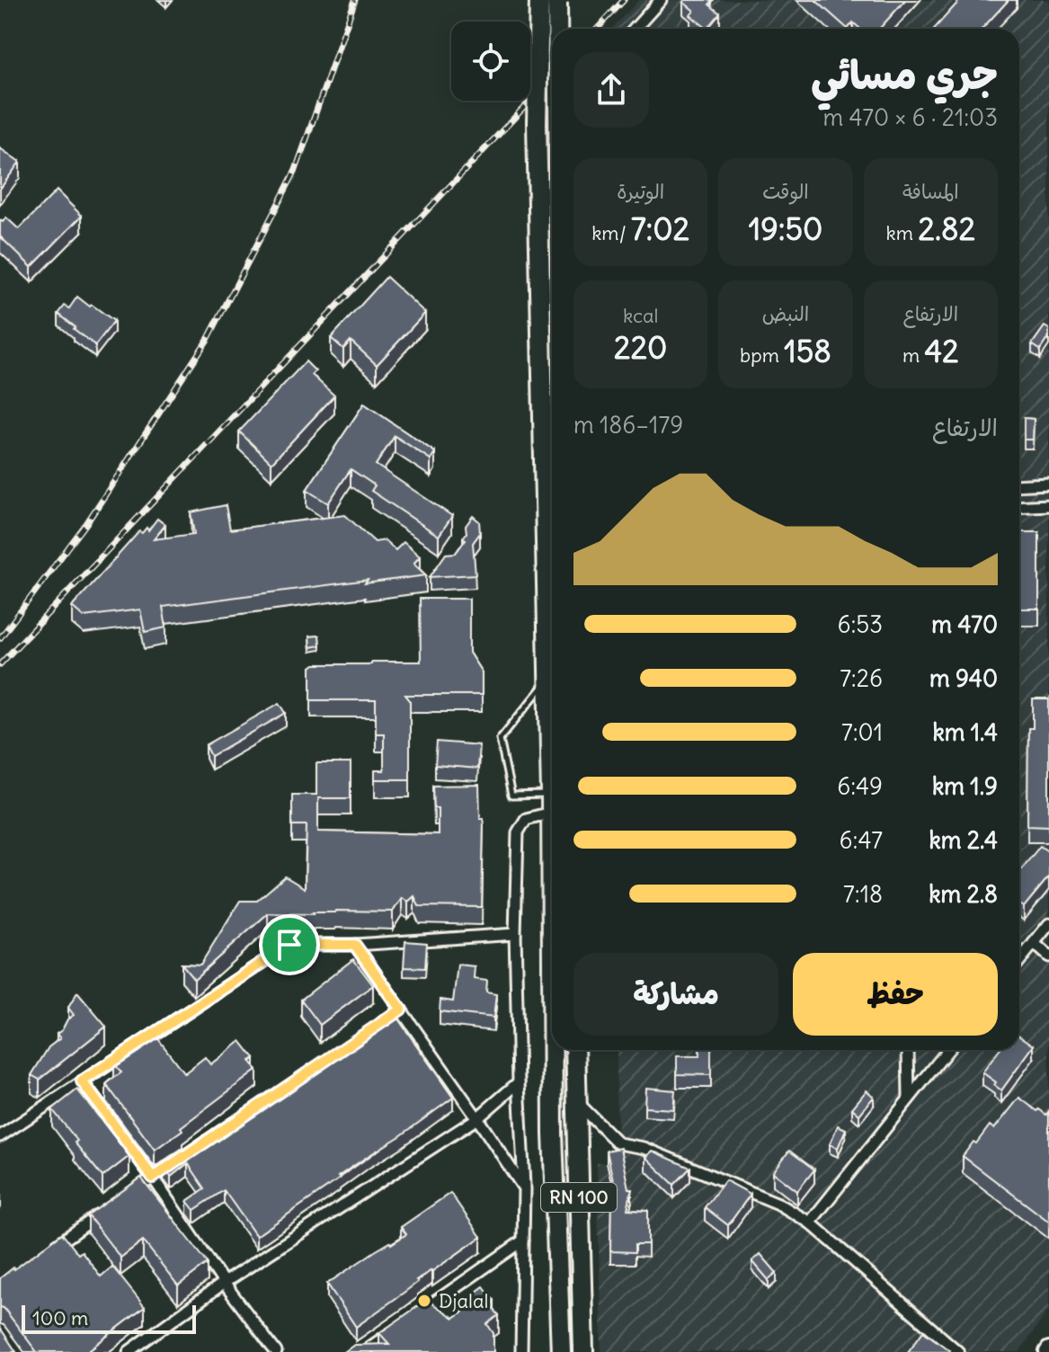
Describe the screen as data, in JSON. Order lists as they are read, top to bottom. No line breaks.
{"streets":{"highway":["RN 100"]},"places":["Djalal"],"scale_bar":"100 m","page":{"heading":["جري مسائي","21:03 · 6 × 470 m"],"stats":[["المسافة","2.82 km"],["الوقت","19:50"],["الوتيرة","7:02 /km"],["الارتفاع","42 m"],["النبض","158 bpm"],["kcal","220"]],"chart":["الارتفاع","179–186 m"],"list":[{"name":"470 m","note":"6:53"},{"name":"940 m","note":"7:26"},{"name":"1.4 km","note":"7:01"},{"name":"1.9 km","note":"6:49"},{"name":"2.4 km","note":"6:47"},{"name":"2.8 km","note":"7:18"}],"buttons":["حفظ","مشاركة"],"scale":"100 m"}}
